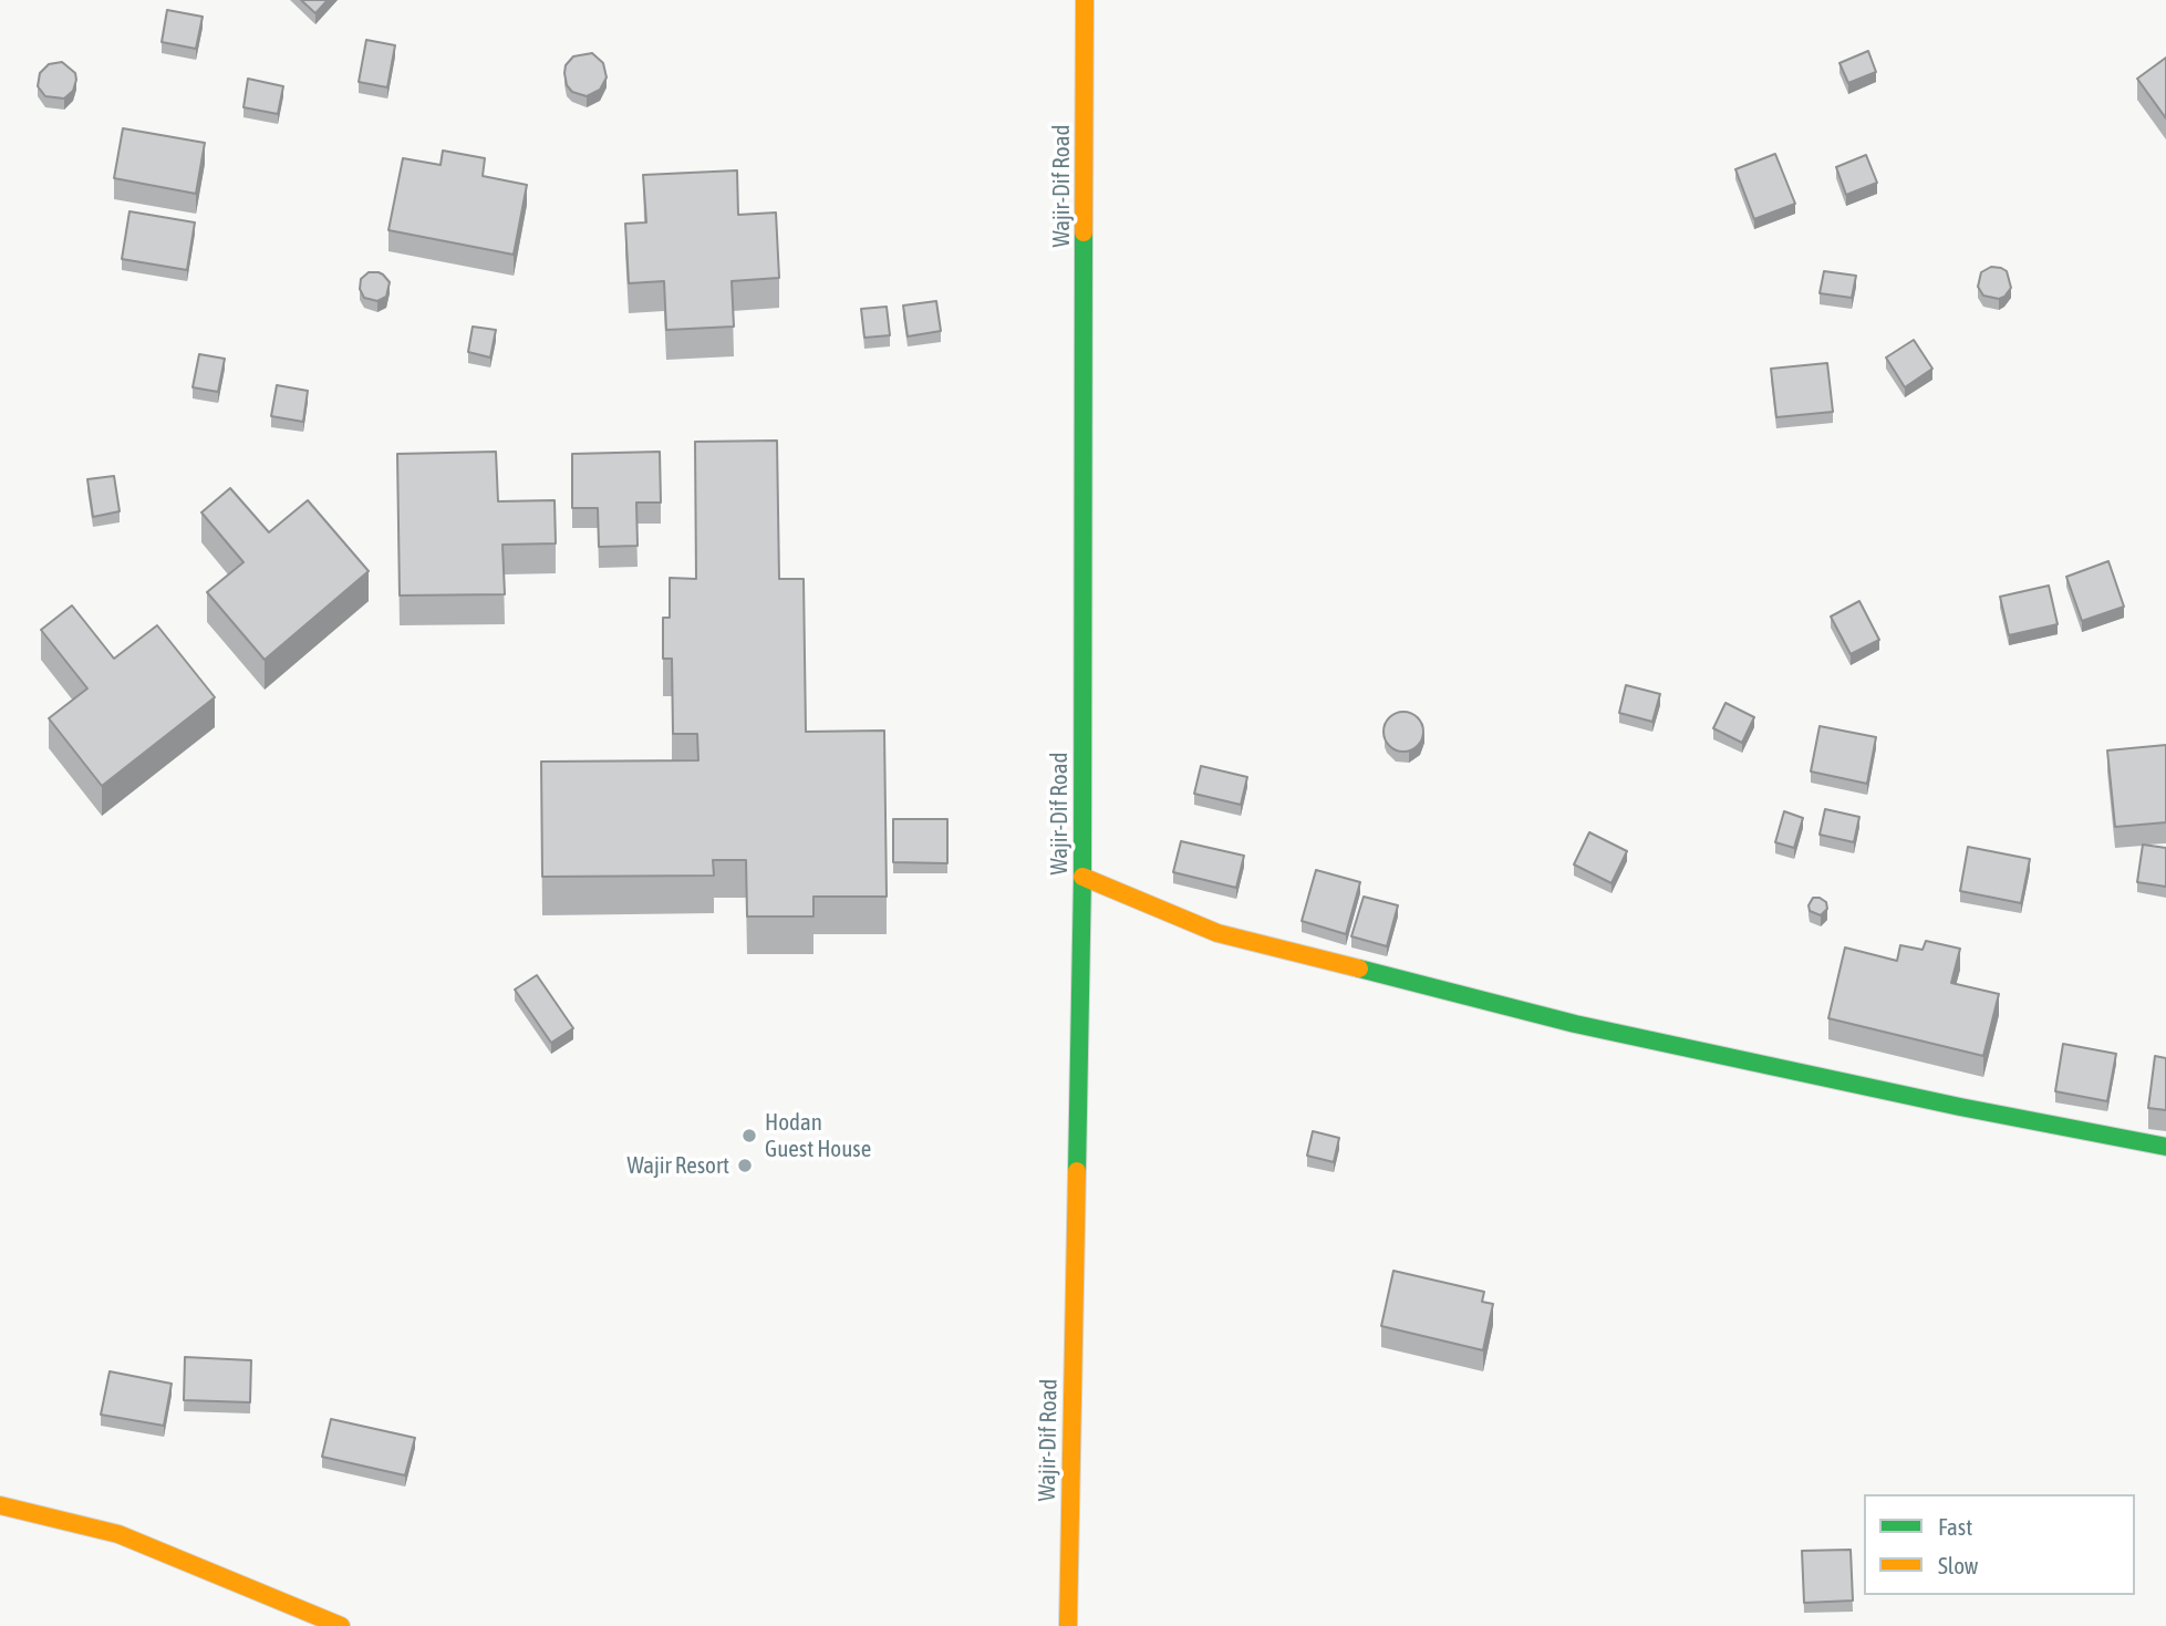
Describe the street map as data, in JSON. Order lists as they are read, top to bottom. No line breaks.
{"streets":{"main road":["Wajir-Dif Road"]},"places":["Hodan Guest House","Wajir Resort"],"legend":["Fast","Slow"]}
